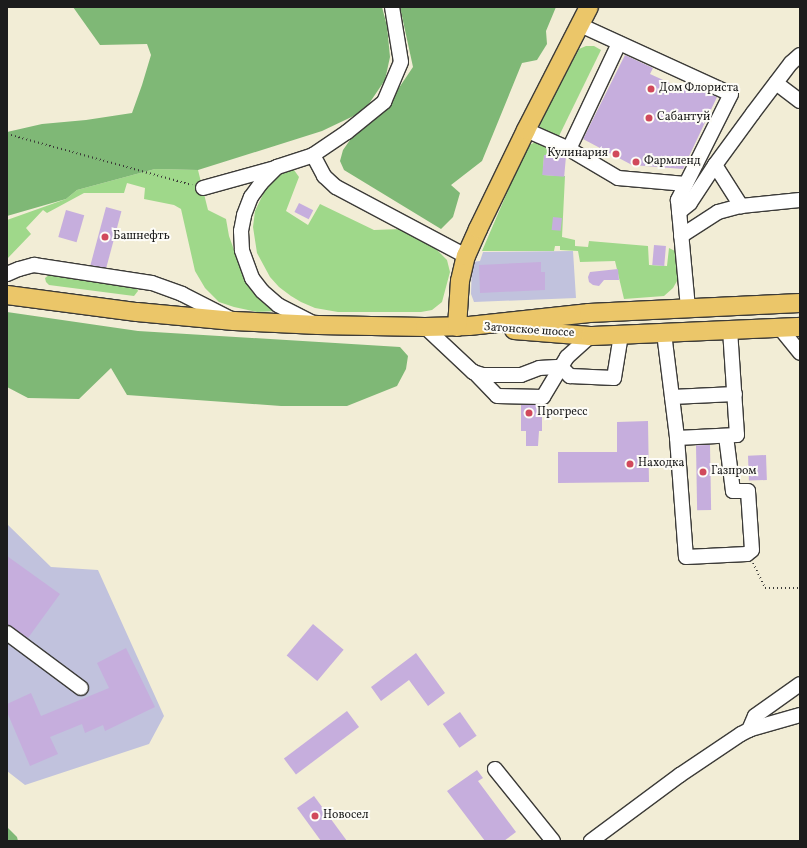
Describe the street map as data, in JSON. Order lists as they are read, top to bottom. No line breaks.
{"streets":{"main road":["Затонское шоссе"]},"places":["Дом Флориста","Сабантуй","Кулинария","Фармленд","Башнефть","Прогресс","Находка","Газпром","Новосел"]}
